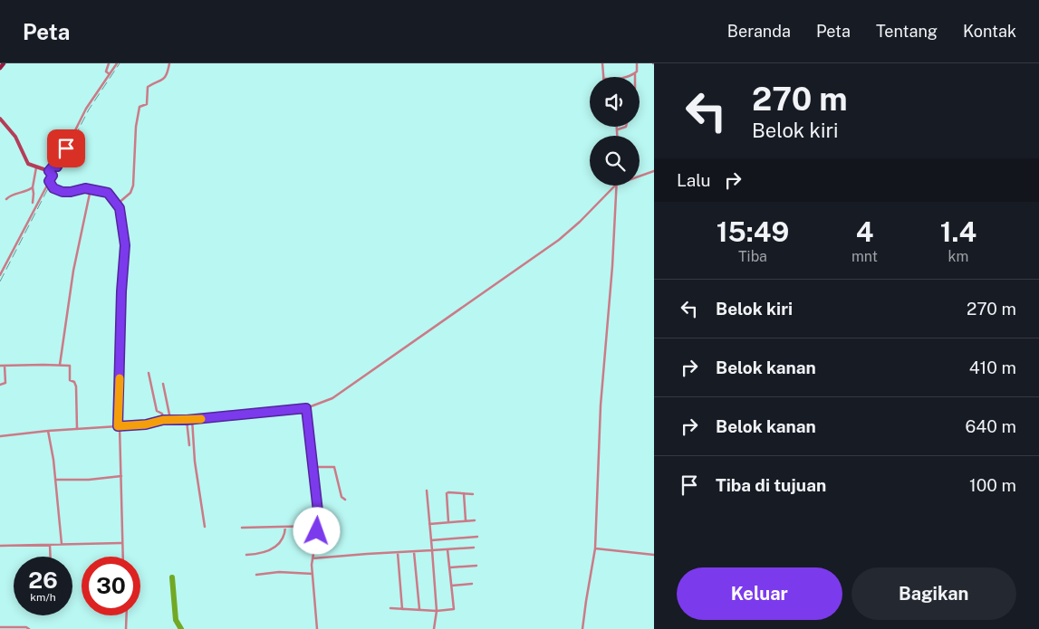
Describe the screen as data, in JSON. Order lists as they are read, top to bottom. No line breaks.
{"page":{"header":"Peta","nav":["Beranda","Peta","Tentang","Kontak"],"turn":["270 m","Belok kiri"],"then":"Lalu","eta":["15:49","Tiba","4","mnt","1.4","km"],"list":[{"name":"Belok kiri","value":"270 m"},{"name":"Belok kanan","value":"410 m"},{"name":"Belok kanan","value":"640 m"},{"name":"Tiba di tujuan","value":"100 m"}],"speed":"26 km/h","limit":"30","buttons":["Keluar","Bagikan"]}}
